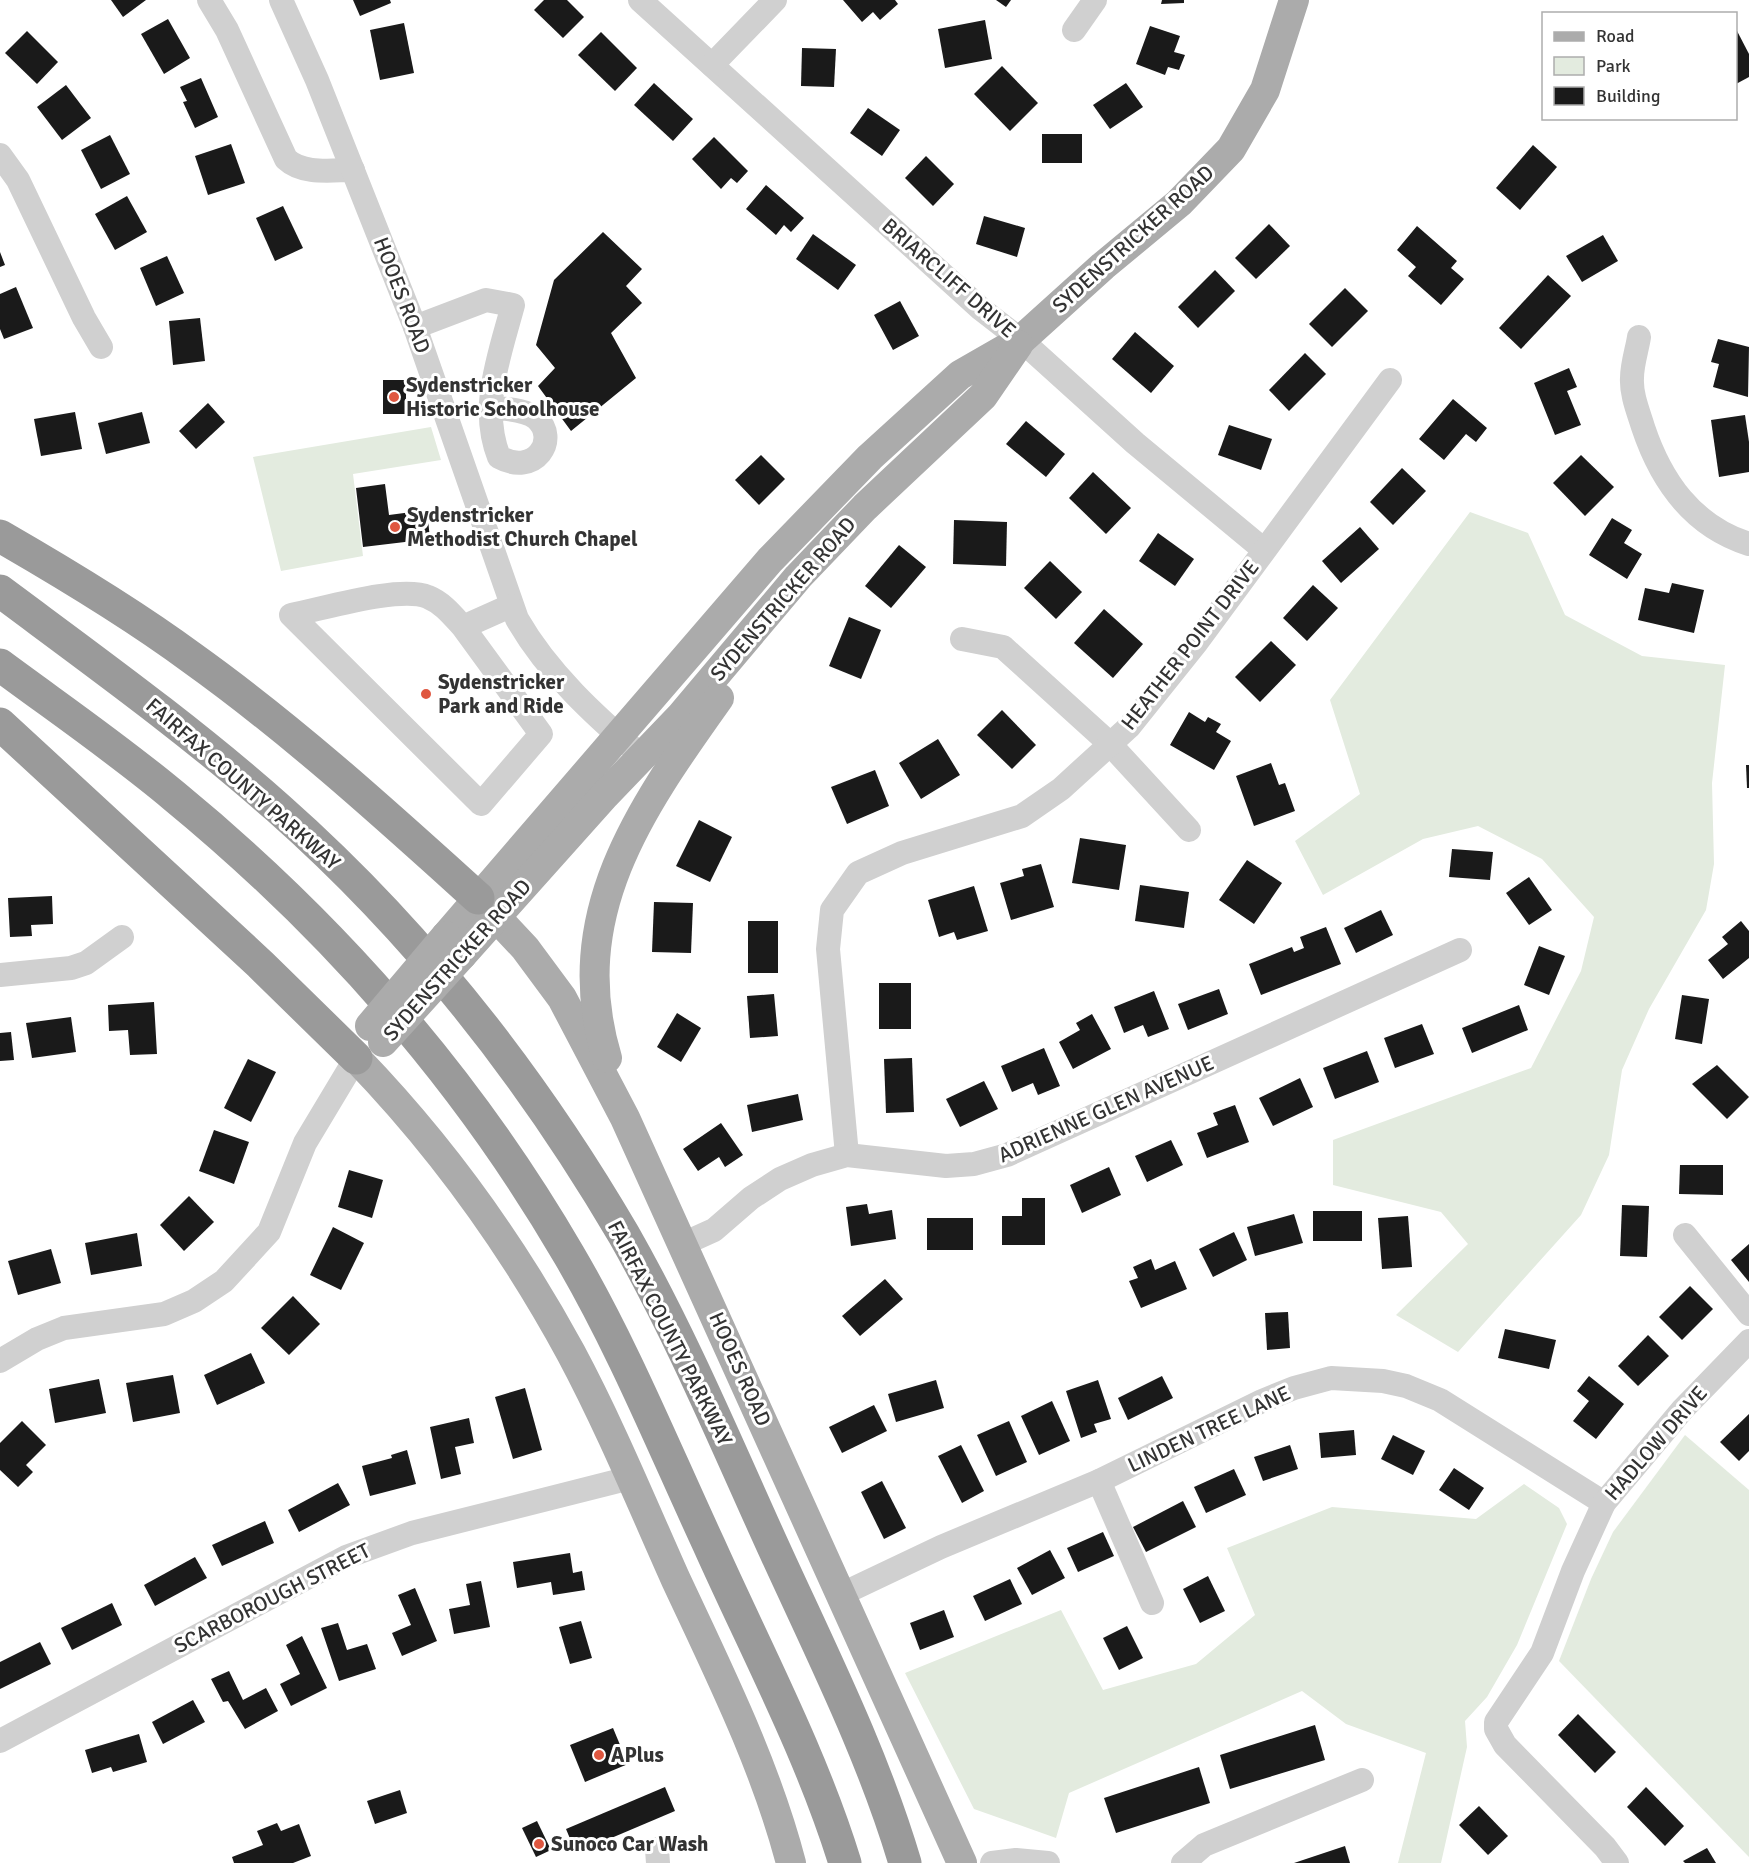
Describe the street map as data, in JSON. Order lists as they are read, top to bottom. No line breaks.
{"streets":{"highway":["FAIRFAX COUNTY PARKWAY"],"main road":["SYDENSTRICKER ROAD","HOOES ROAD"],"street":["BRIARCLIFF DRIVE","HEATHER POINT DRIVE","ADRIENNE GLEN AVENUE","LINDEN TREE LANE","HADLOW DRIVE","SCARBOROUGH STREET"]},"crossings":[["SYDENSTRICKER ROAD","BRIARCLIFF DRIVE"],["SYDENSTRICKER ROAD","HOOES ROAD"],["BRIARCLIFF DRIVE","HEATHER POINT DRIVE"],["HOOES ROAD","ADRIENNE GLEN AVENUE"],["HOOES ROAD","LINDEN TREE LANE"],["HEATHER POINT DRIVE","ADRIENNE GLEN AVENUE"],["LINDEN TREE LANE","HADLOW DRIVE"]],"places":["Sydenstricker Historic Schoolhouse","Sydenstricker Methodist Church Chapel","Sydenstricker Park and Ride","APlus","Sunoco Car Wash"],"legend":["Road","Park","Building"]}
